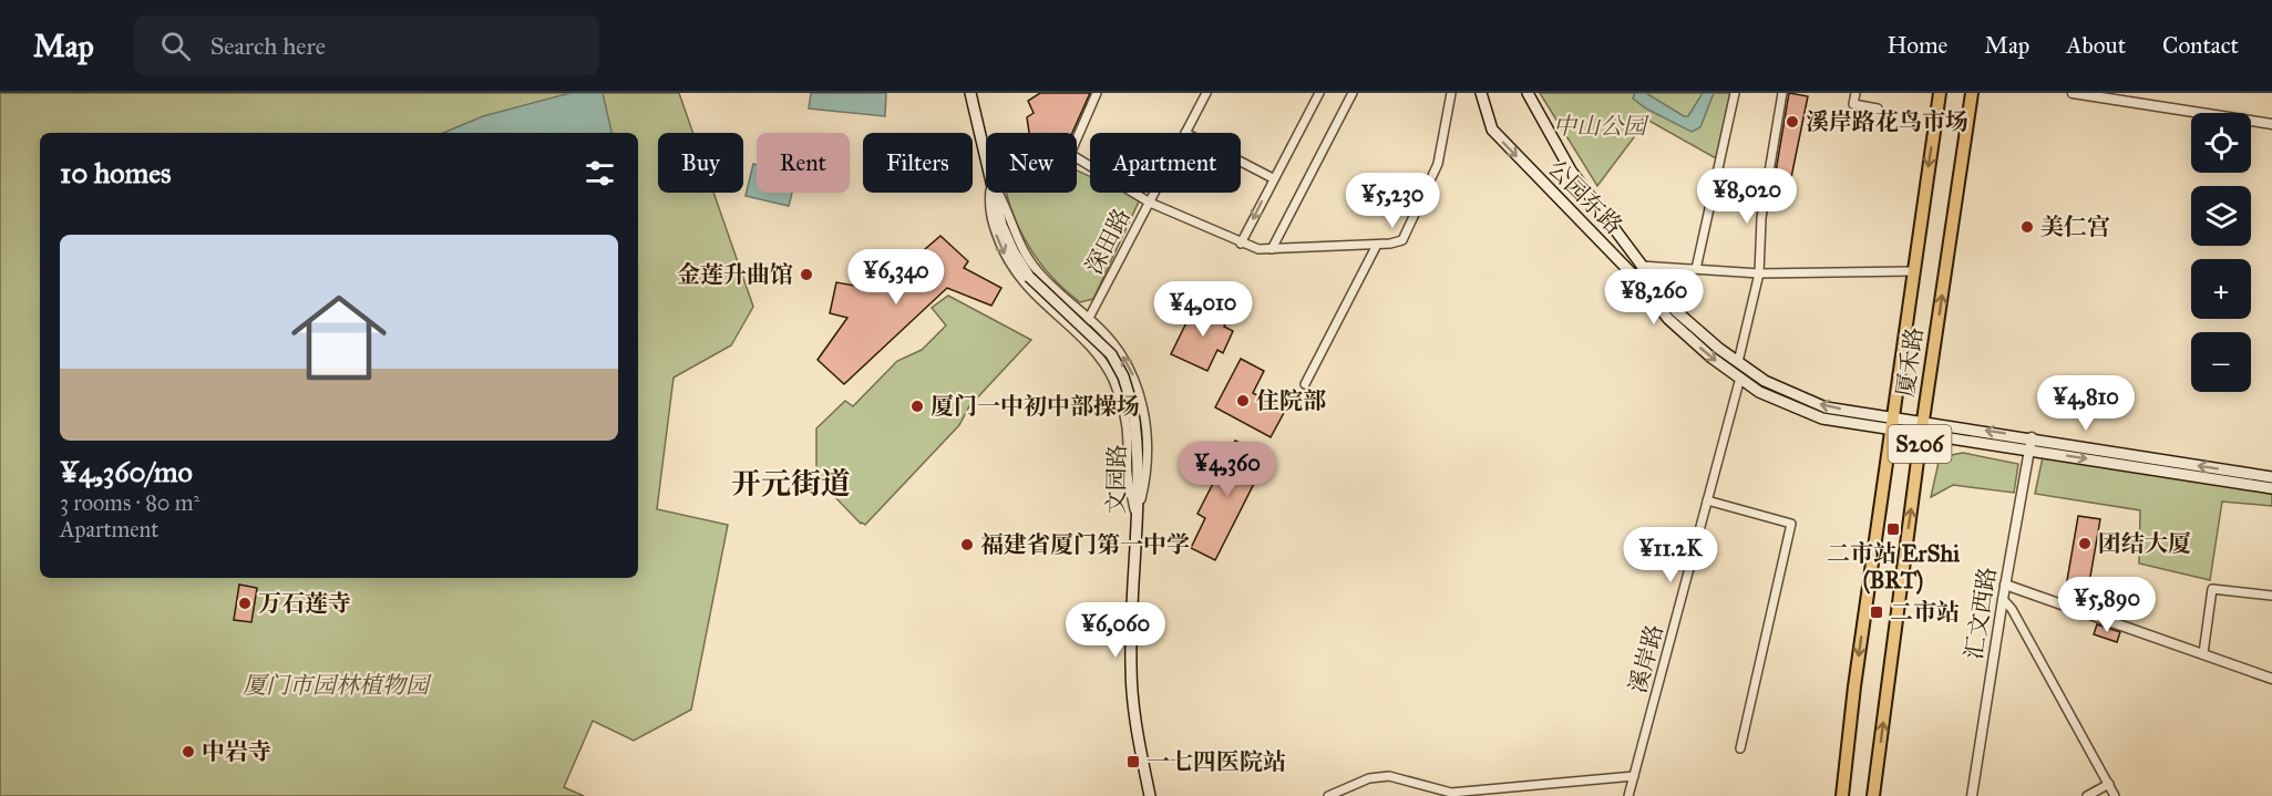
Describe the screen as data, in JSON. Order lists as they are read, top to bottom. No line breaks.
{"streets":{"main road":["公园东路","厦禾路","S206","文园路"],"street":["深田路","汇文西路","溪岸路"]},"crossings":[["公园东路","厦禾路"],["公园东路","汇文西路"],["公园东路","溪岸路"]],"districts":["开元街道"],"parks":["中山公园","厦门市园林植物园"],"places":{"other":["溪岸路花鸟市场","美仁宫","金莲升曲馆","住院部","厦门一中初中部操场","团结大厦","福建省厦门第一中学","万石莲寺","中岩寺"],"transit":["二市站 ErShi (BRT)","二市站","一七四医院站"]},"page":{"header":"Map","search":"Search here","nav":["Home","Map","About","Contact"],"map_buttons":["+","−"],"chip":["Buy","Rent","Filters","New","Apartment"],"heading":"10 homes","price":["¥8,020","¥5,230","¥6,340","¥8,260","¥4,010","¥4,810","¥4,360","¥11.2K","¥5,890","¥6,060"],"list":[{"name":"¥4,360/mo","note":"3 rooms · 80 m² · Apartment"}]}}
